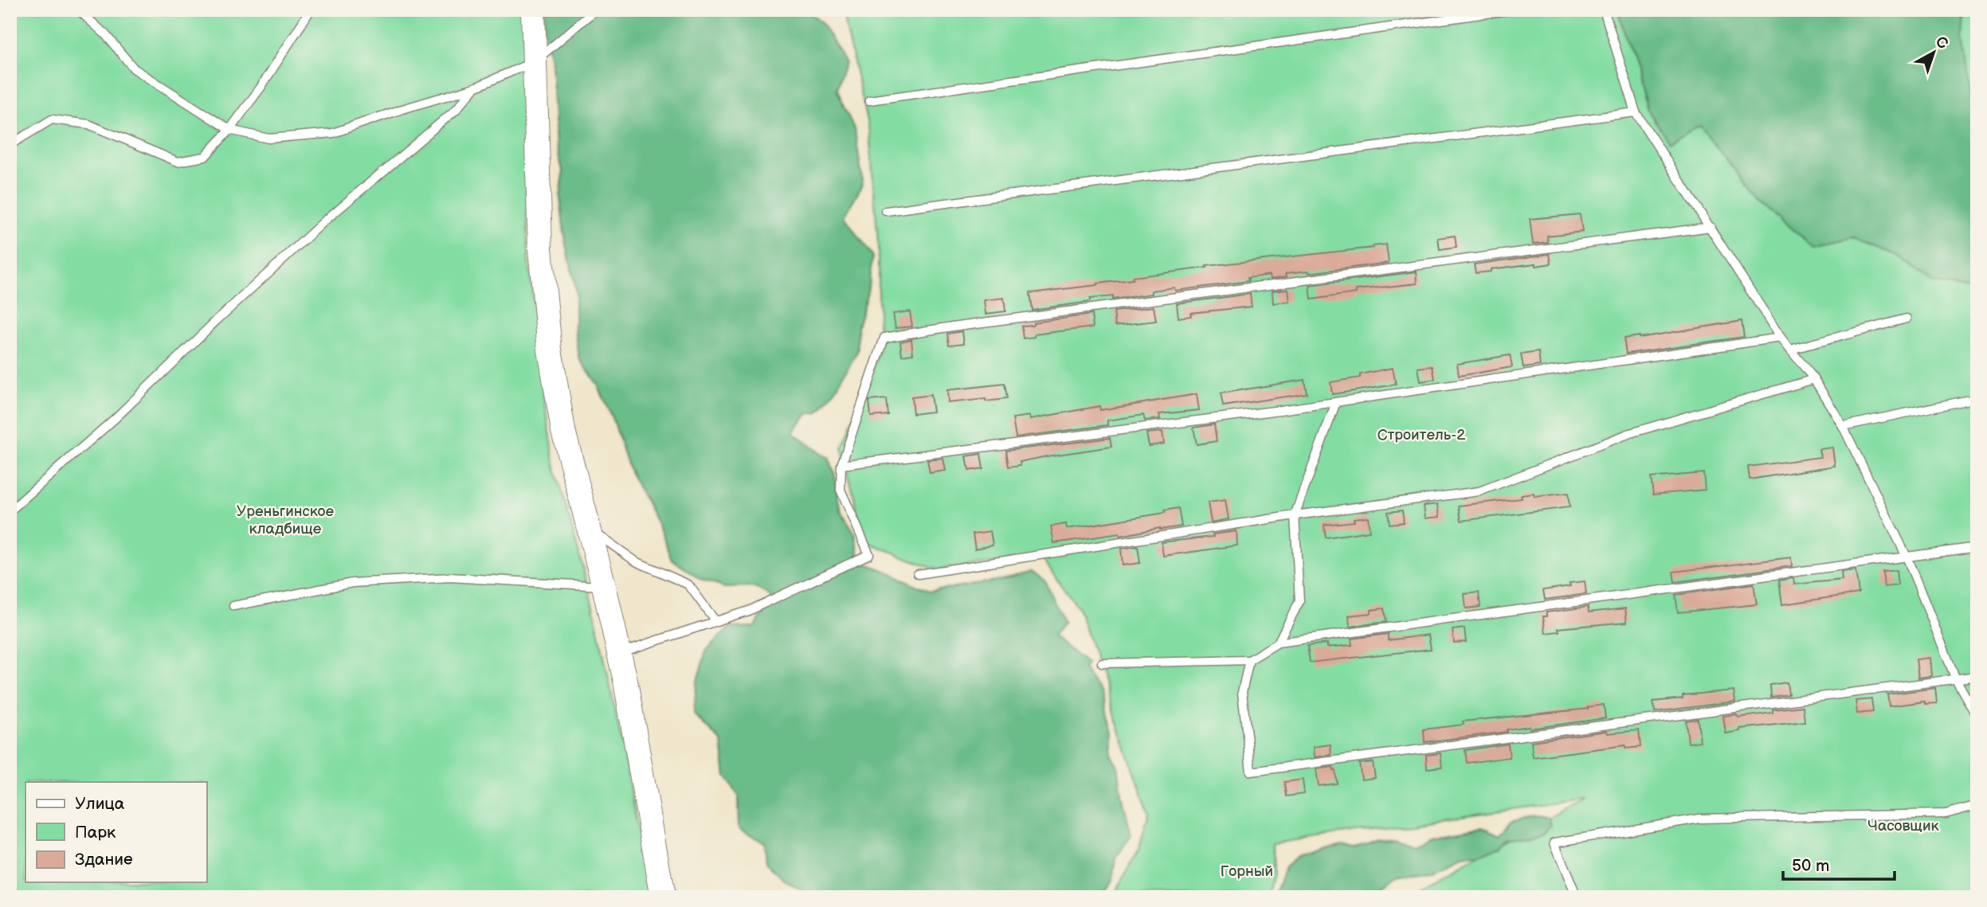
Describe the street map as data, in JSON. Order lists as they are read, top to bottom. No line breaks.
{"parks":["Строитель-2","Уреньгинское кладбище","Часовщик","Горный"],"legend":["Улица","Парк","Здание"],"scale_bar":"50 m","north":"top right"}
